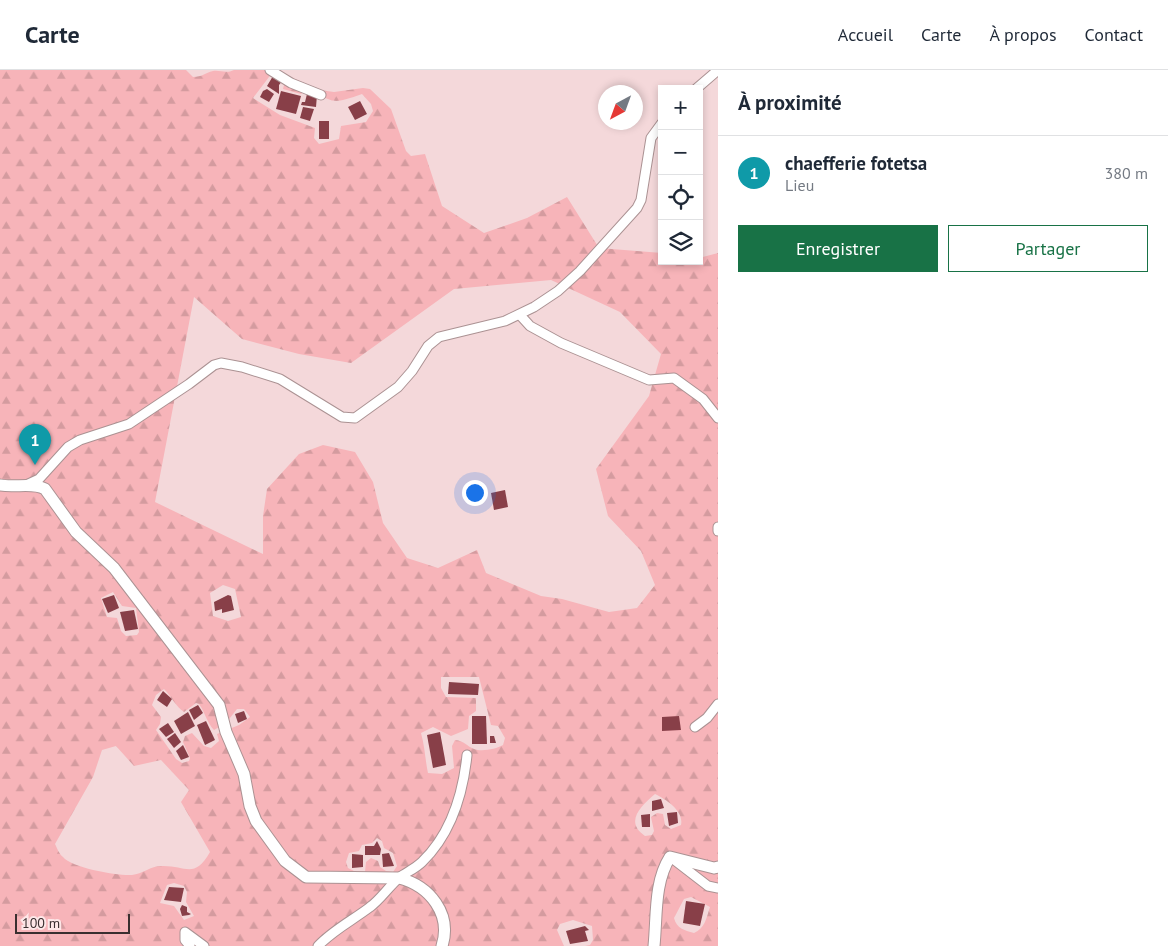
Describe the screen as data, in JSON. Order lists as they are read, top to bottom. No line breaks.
{"scale_bar":"100 m","north":"bottom left","page":{"header":"Carte","nav":["Accueil","Carte","À propos","Contact"],"heading":"À proximité","map_buttons":["+","−"],"list":[{"mark":"1","name":"chaefferie fotetsa","note":"Lieu","value":"380 m"}],"buttons":["Enregistrer","Partager"],"pins":"1","scale":"100 m"}}
